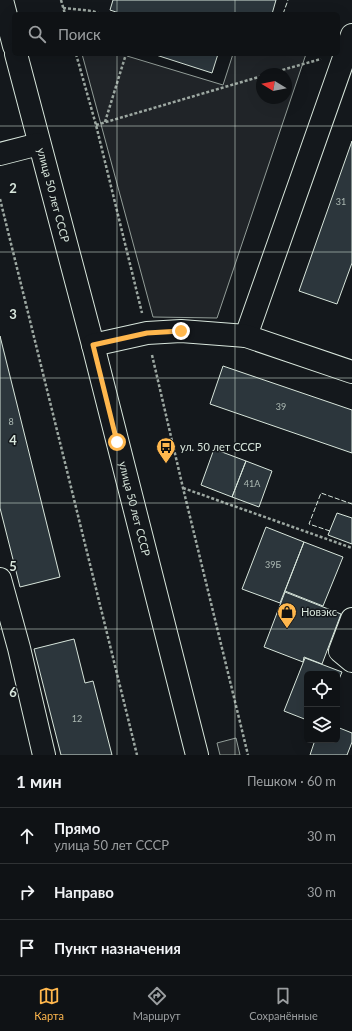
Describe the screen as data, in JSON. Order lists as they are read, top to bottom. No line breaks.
{"streets":{"street":["улица 50 лет СССР"]},"places":{"bus stop":["ул. 50 лет СССР"],"shop":["Новэкс"]},"house_numbers":["31","39","8","41А","39Б","12"],"north":"left","page":{"search":"Поиск","heading":["1 мин","Пешком · 60 m"],"list":[["Прямо","улица 50 лет СССР","30 m"],["Направо","30 m"],"Пункт назначения"],"nav":["Карта","Маршрут","Сохранённые"]},"grid":{"rows":["2","3","4","5","6"]}}
